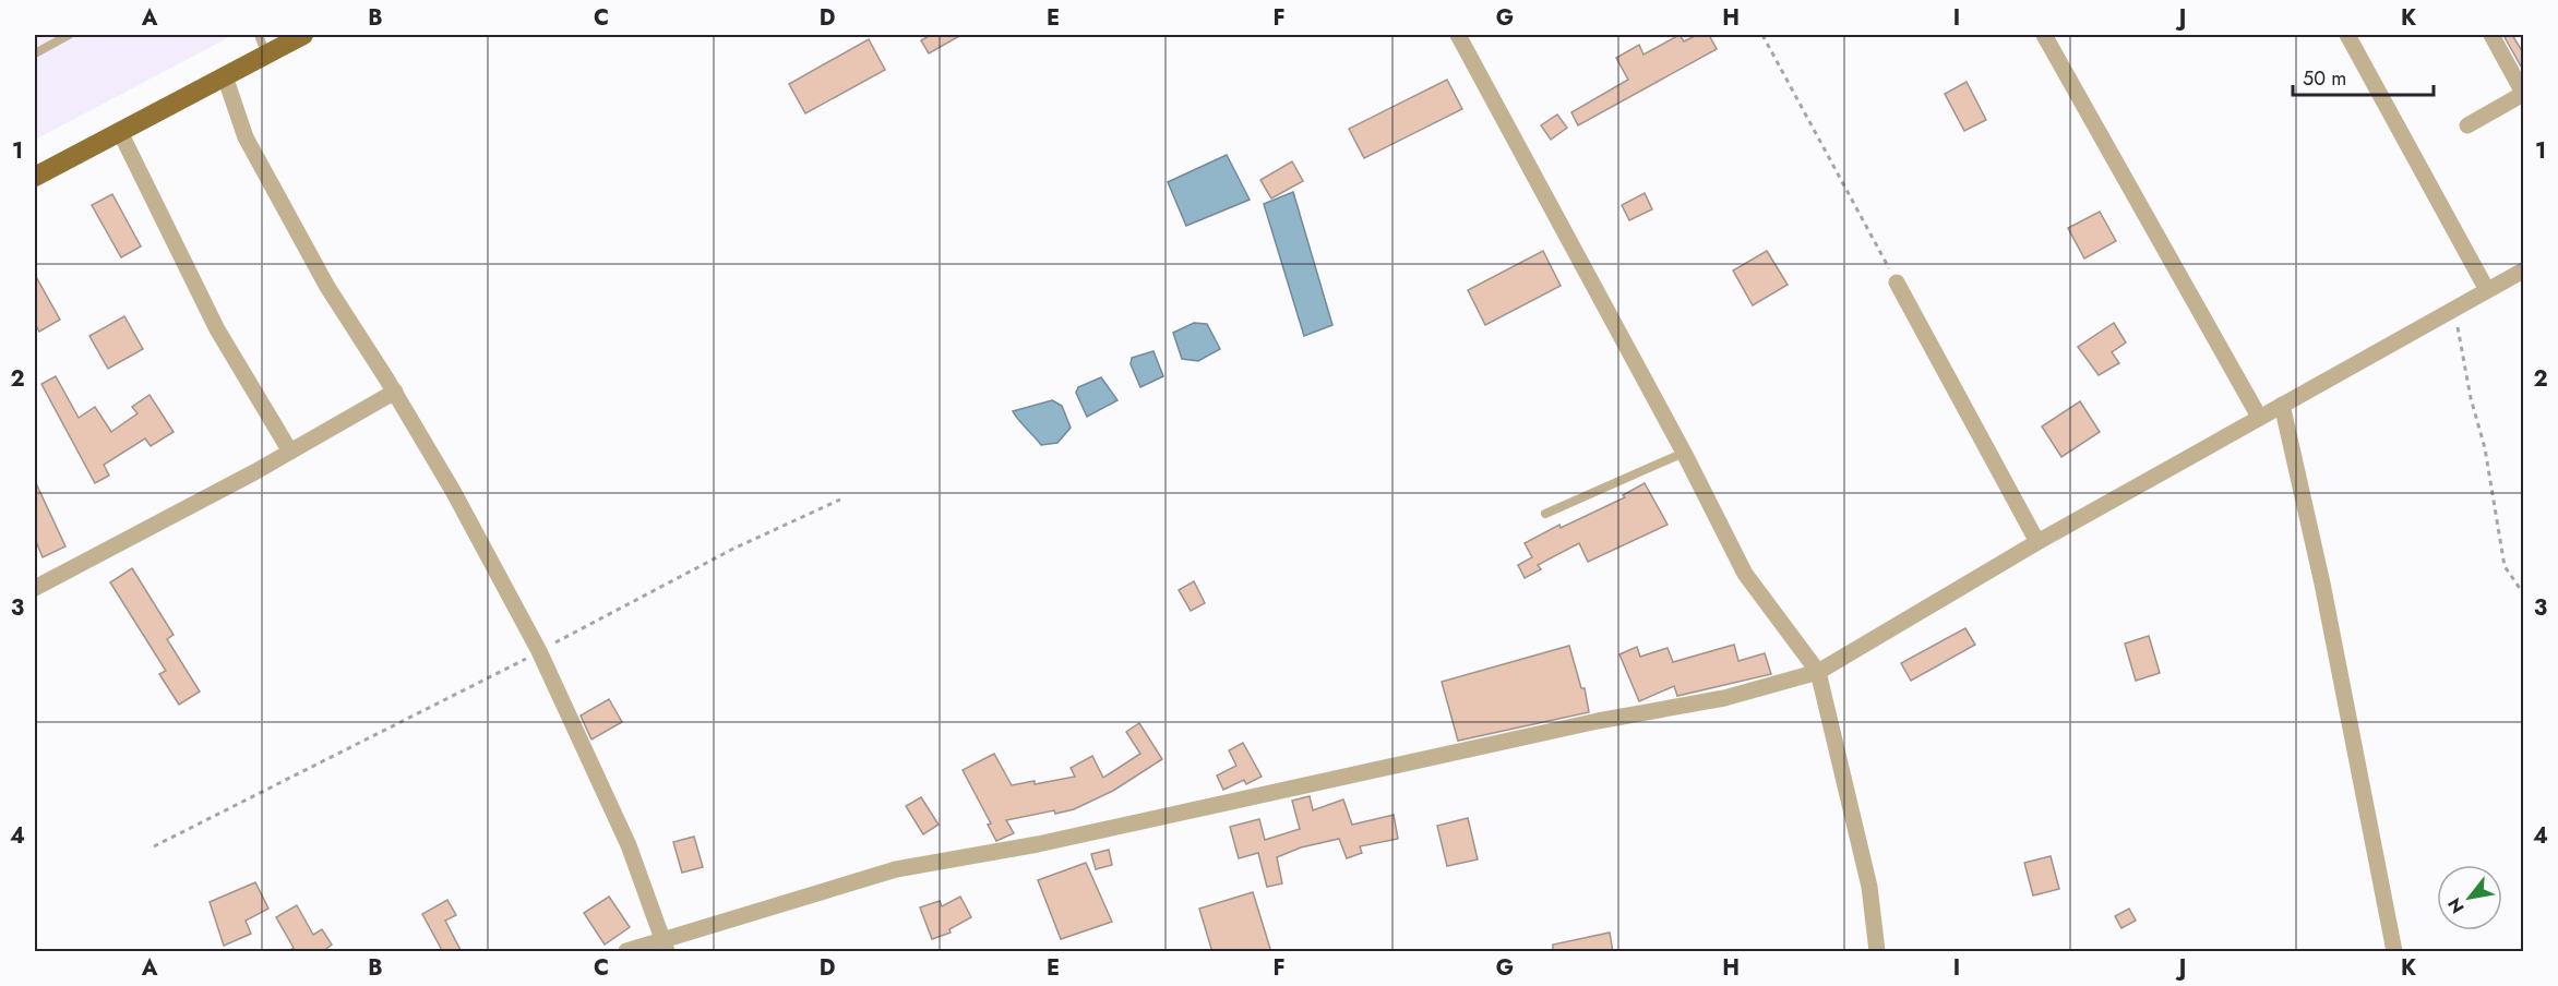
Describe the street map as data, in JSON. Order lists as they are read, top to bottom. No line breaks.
{"scale_bar":"50 m","north":"bottom left","grid":{"columns":["A","B","C","D","E","F","G","H","I","J","K"],"rows":["1","2","3","4"]}}
